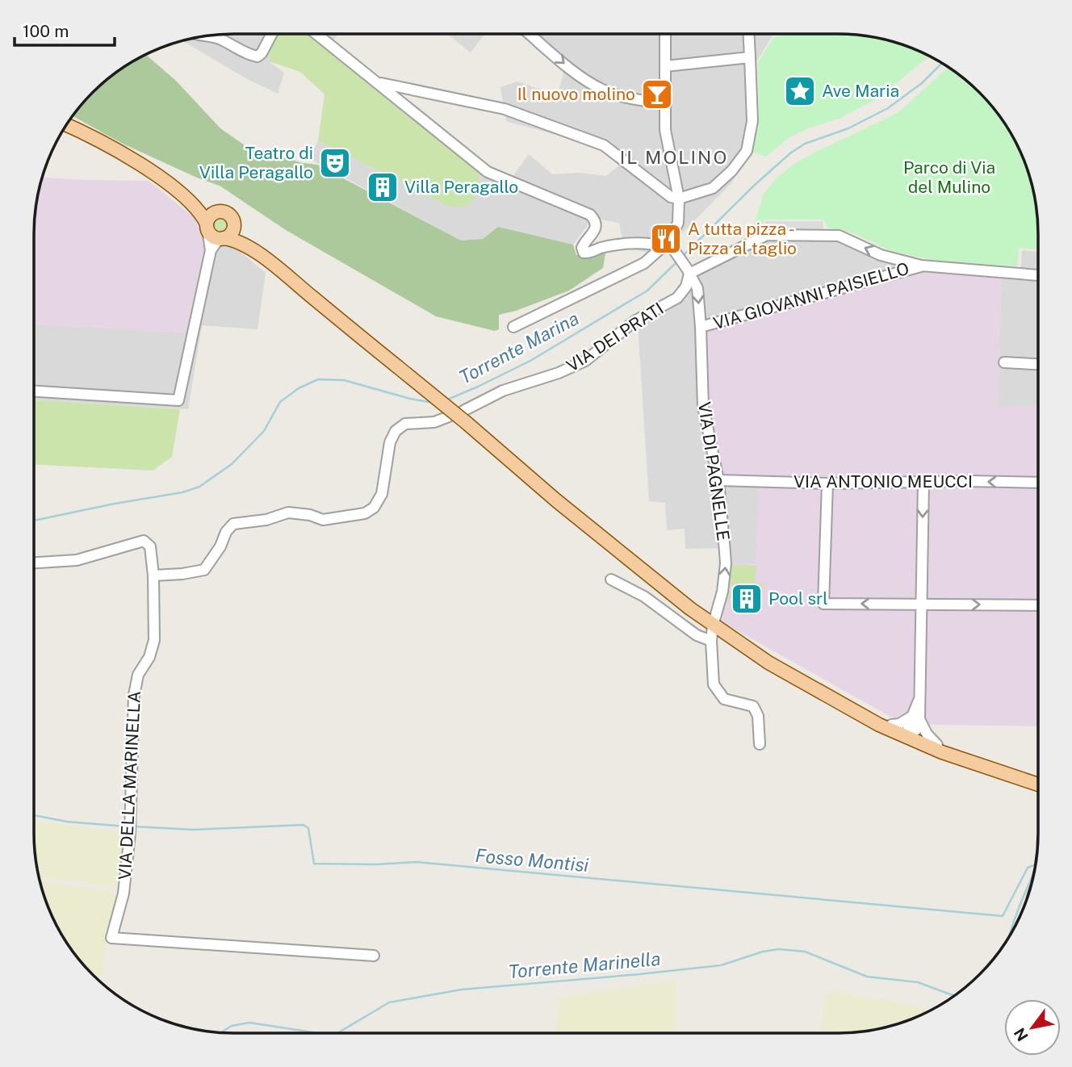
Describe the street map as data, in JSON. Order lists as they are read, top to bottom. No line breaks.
{"streets":{"street":["VIA GIOVANNI PAISIELLO","VIA DEI PRATI","VIA DI PAGNELLE","VIA ANTONIO MEUCCI","VIA DELLA MARINELLA"]},"crossings":[["VIA GIOVANNI PAISIELLO","VIA DI PAGNELLE"],["VIA DEI PRATI","VIA DI PAGNELLE"],["VIA DI PAGNELLE","VIA ANTONIO MEUCCI"]],"one_way":["VIA ANTONIO MEUCCI"],"districts":["IL MOLINO"],"water":["Torrente Marina","Fosso Montisi","Torrente Marinella"],"parks":["Parco di Via del Mulino"],"places":{"place":["Ave Maria"],"bar":["Il nuovo molino"],"theatre":["Teatro di Villa Peragallo"],"building":["Villa Peragallo","Pool srl"],"restaurant":["A tutta pizza - Pizza al taglio"]},"scale_bar":"100 m","north":"bottom left"}
